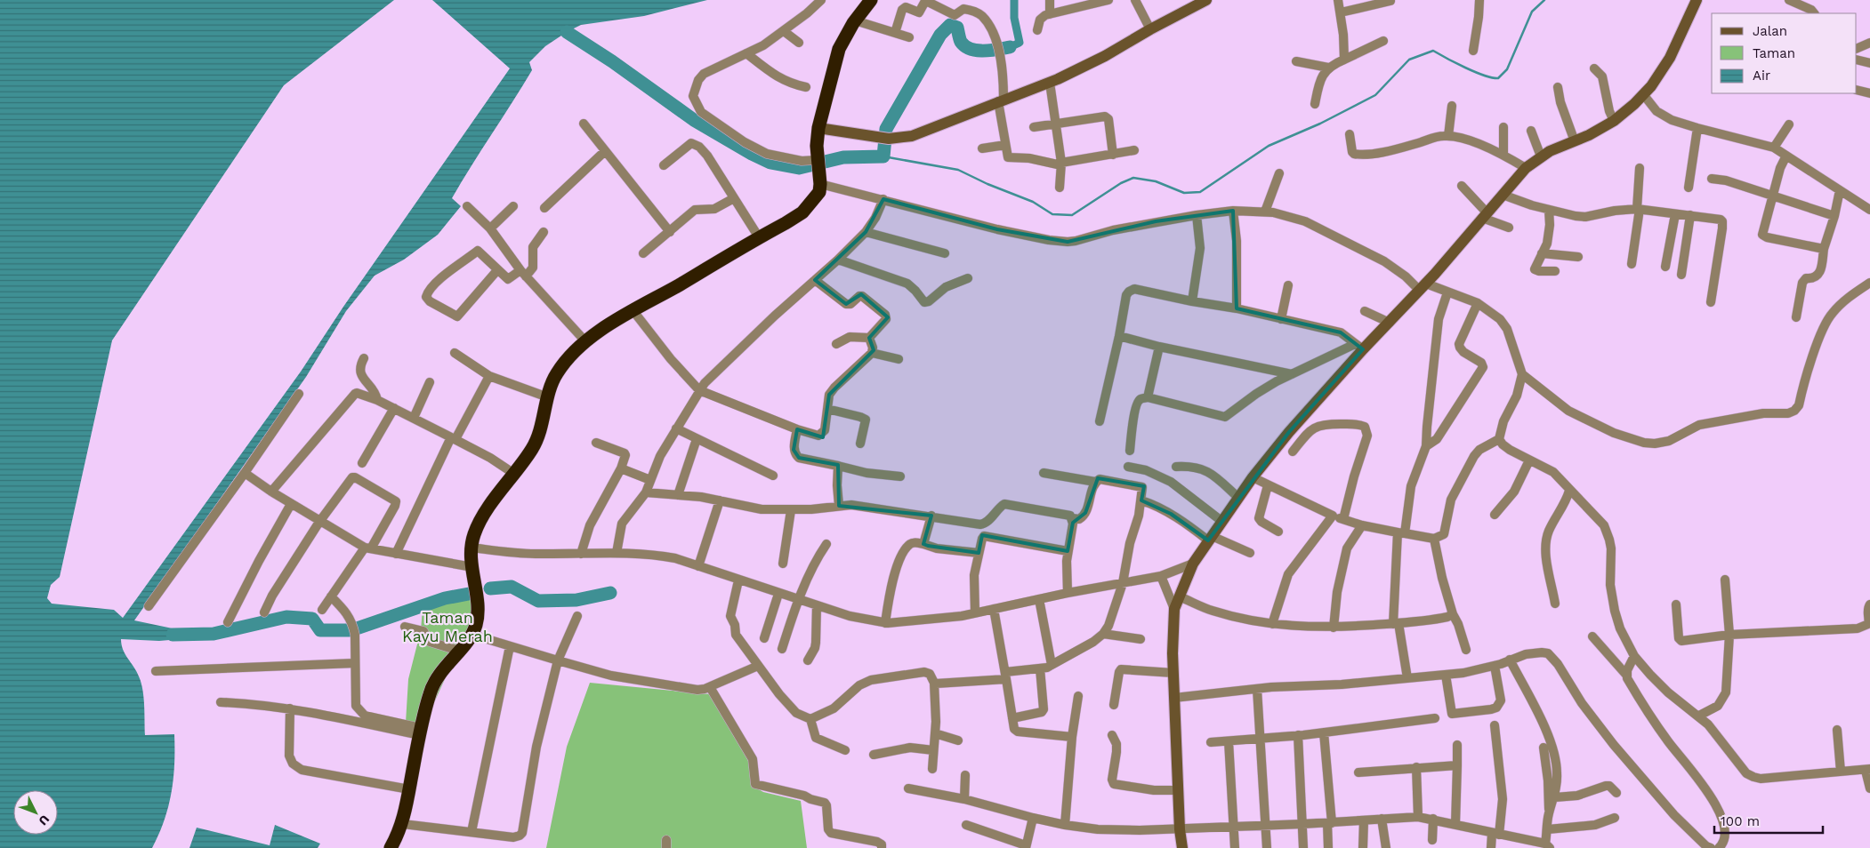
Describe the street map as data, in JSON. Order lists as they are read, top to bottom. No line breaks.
{"parks":["Taman Kayu Merah"],"legend":["Jalan","Taman","Air"],"scale_bar":"100 m","north":"bottom right"}
